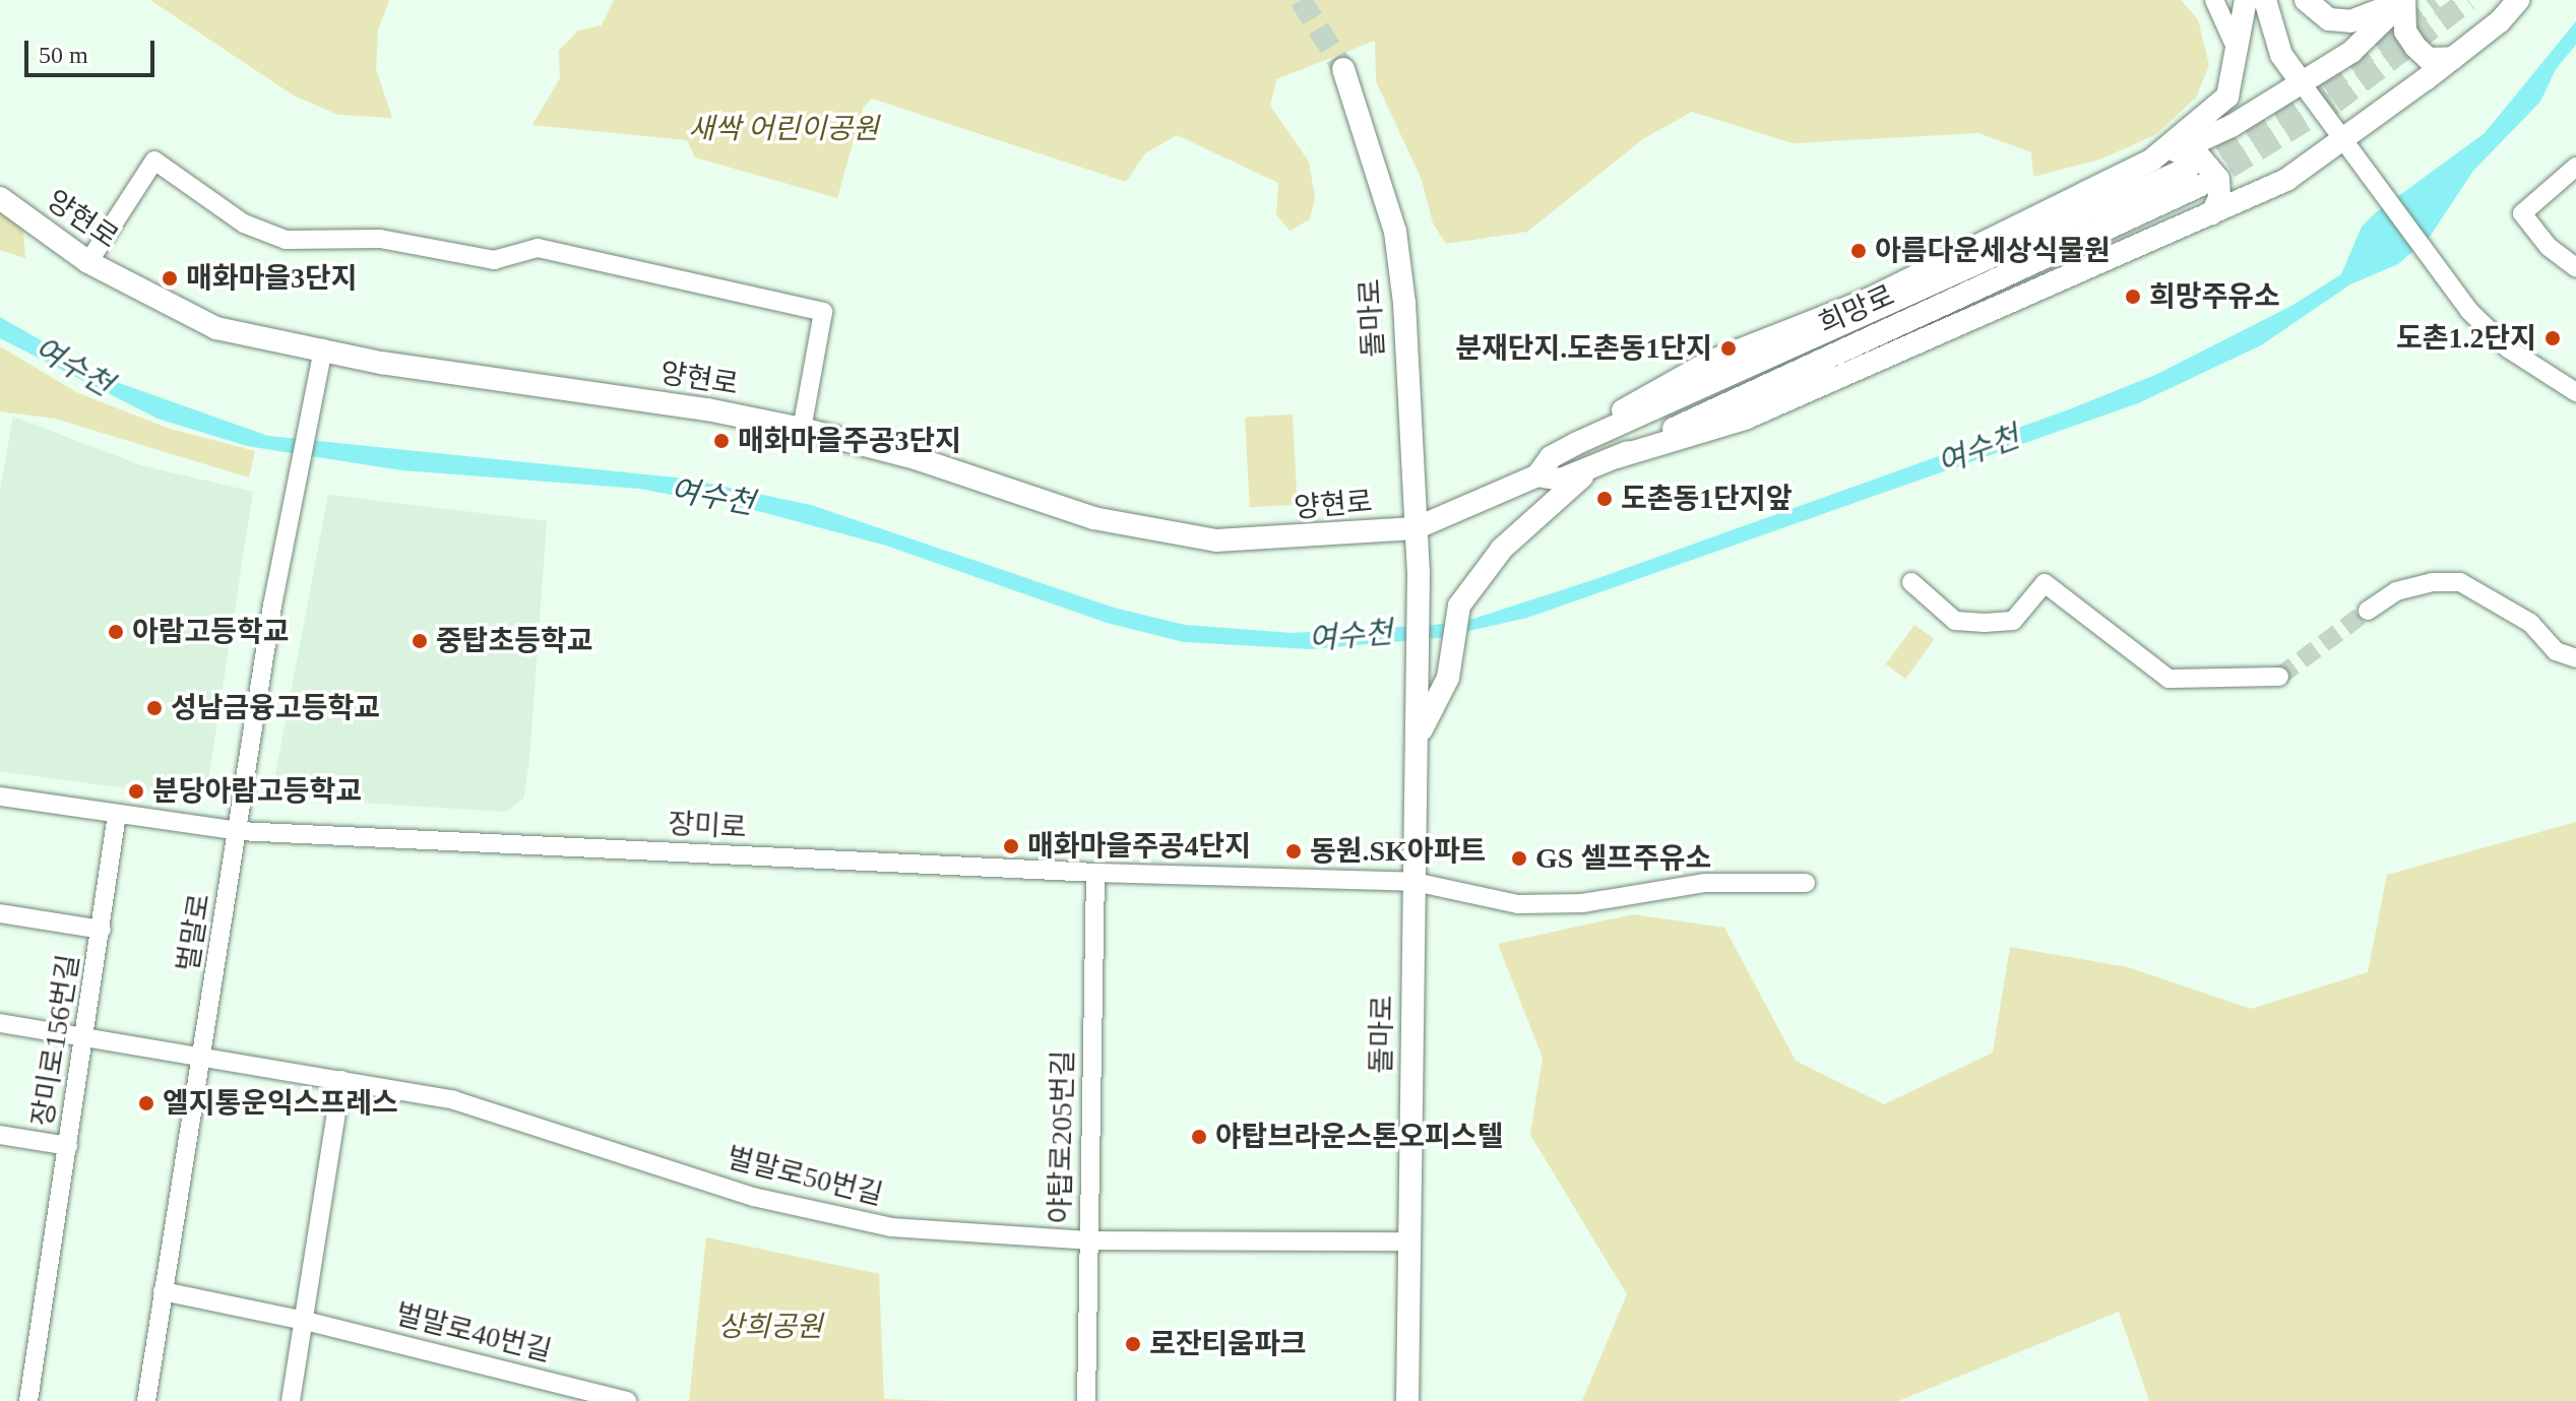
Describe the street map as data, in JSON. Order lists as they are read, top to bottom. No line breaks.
{"streets":{"main road":["양현로","희망로","돌마로"],"street":["장미로","벌말로","장미로156번길","야탑로205번길","벌말로50번길","벌말로40번길"]},"crossings":[["양현로","희망로"],["양현로","돌마로"],["양현로","벌말로"],["희망로","돌마로"],["돌마로","장미로"],["돌마로","벌말로50번길"],["장미로","벌말로"],["장미로","장미로156번길"],["장미로","야탑로205번길"],["벌말로","벌말로50번길"],["벌말로","벌말로40번길"],["장미로156번길","벌말로50번길"],["야탑로205번길","벌말로50번길"]],"water":["여수천"],"parks":["새싹 어린이공원","상희공원"],"places":["아름다운세상식물원","매화마을3단지","희망주유소","도촌1.2단지","분재단지.도촌동1단지","매화마을주공3단지","도촌동1단지앞","아람고등학교","중탑초등학교","성남금융고등학교","분당아람고등학교","매화마을주공4단지","동원.SK아파트","GS 셀프주유소","엘지통운익스프레스","야탑브라운스톤오피스텔","로잔티움파크"],"scale_bar":"50 m"}
